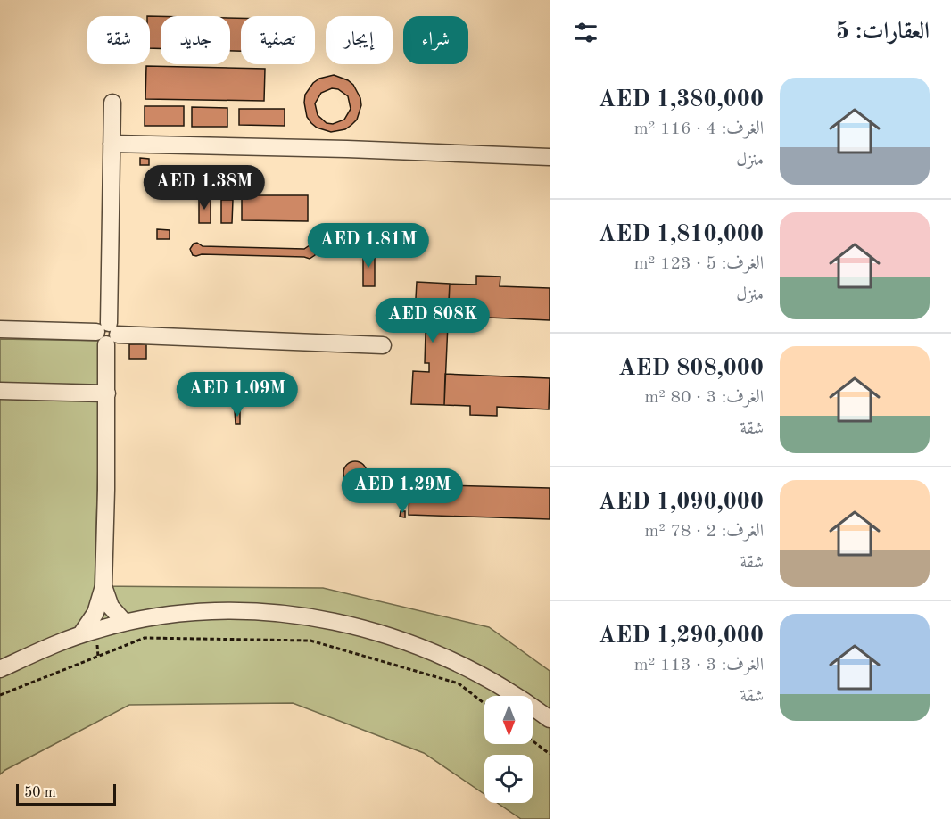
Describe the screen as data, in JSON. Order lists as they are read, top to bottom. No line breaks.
{"scale_bar":"50 m","north":"bottom","page":{"heading":"العقارات: 5","chip":["شراء","إيجار","تصفية","جديد","شقة"],"list":[{"name":"AED 1,380,000","note":"الغرف: 4 · 116 m² · منزل"},{"name":"AED 1,810,000","note":"الغرف: 5 · 123 m² · منزل"},{"name":"AED 808,000","note":"الغرف: 3 · 80 m² · شقة"},{"name":"AED 1,090,000","note":"الغرف: 2 · 78 m² · شقة"},{"name":"AED 1,290,000","note":"الغرف: 3 · 113 m² · شقة"}],"price":["AED 1.38M","AED 1.81M","AED 808K","AED 1.09M","AED 1.29M"],"scale":"50 m"}}
